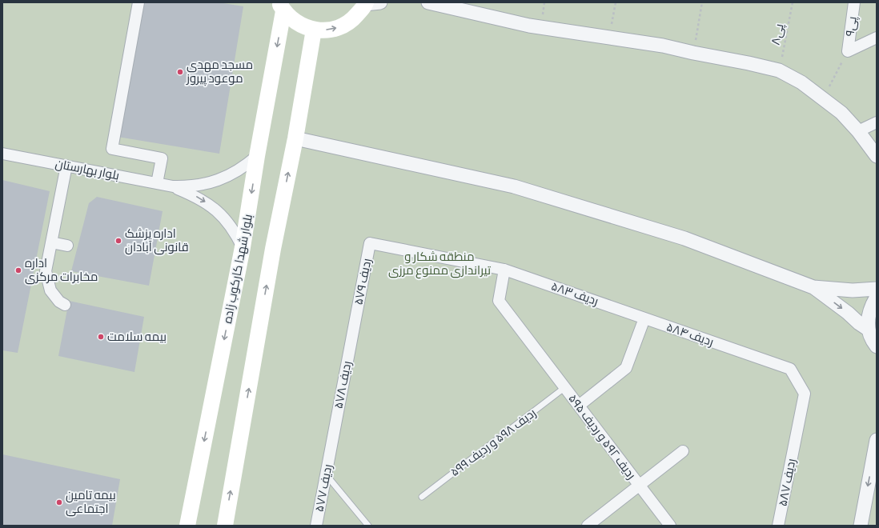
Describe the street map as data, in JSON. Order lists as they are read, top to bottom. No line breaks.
{"streets":{"main road":["بلوار شهدا کارکوب زاده"],"street":["پی۹","بلوار بهارستان","ردیف ۵۷۹","ردیف ۵۸۳","ردیف ۵۸۴","ردیف ۵۷۸","ردیف ۵۹۲ و ردیف ۵۹۵","ردیف ۵۸۷","ردیف ۵۷۷"],"lane":["ردیف ۵۹۸ و ردیف ۵۹۹"],"path":["پی۸"]},"crossings":[["ردیف ۵۷۹","ردیف ۵۸۳"],["ردیف ۵۷۹","ردیف ۵۷۸"],["ردیف ۵۸۳","ردیف ۵۸۴"],["ردیف ۵۸۳","ردیف ۵۹۲ و ردیف ۵۹۵"],["ردیف ۵۸۴","ردیف ۵۸۷"],["ردیف ۵۷۸","ردیف ۵۷۷"],["ردیف ۵۹۲ و ردیف ۵۹۵","ردیف ۵۹۸ و ردیف ۵۹۹"]],"parks":["منطقه شکار و تیراندازی ممنوع مرزی"],"places":["مسجد مهدی موعود پیروز","اداره پزشک قانونی آبادان","اداره مخابرات مرکزی","بیمه سلامت","بیمه تامین اجتماعی"]}
